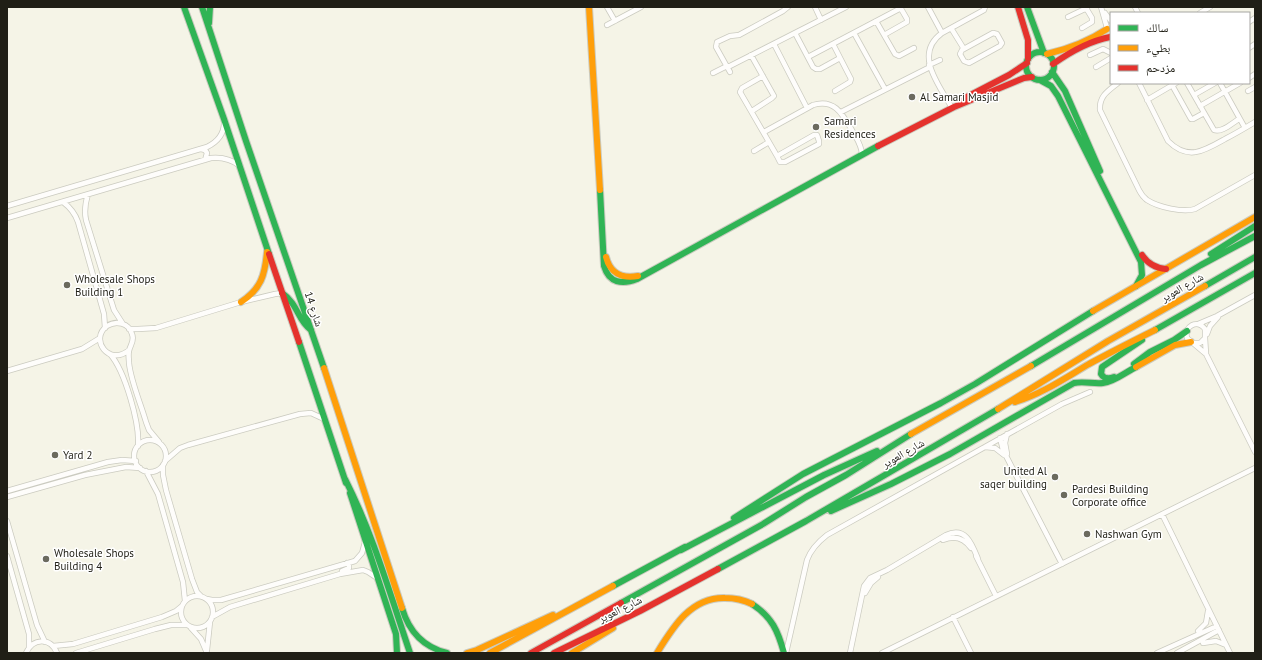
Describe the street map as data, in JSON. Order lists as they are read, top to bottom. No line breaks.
{"streets":{"main road":["شارع العوير","شارع 14"]},"places":["Al Samari Masjid","Samari Residences","Wholesale Shops Building 1","Yard 2","United Al saqer building","Pardesi Building Corporate office","Nashwan Gym","Wholesale Shops Building 4"],"legend":["سالك","بطيء","مزدحم"]}
